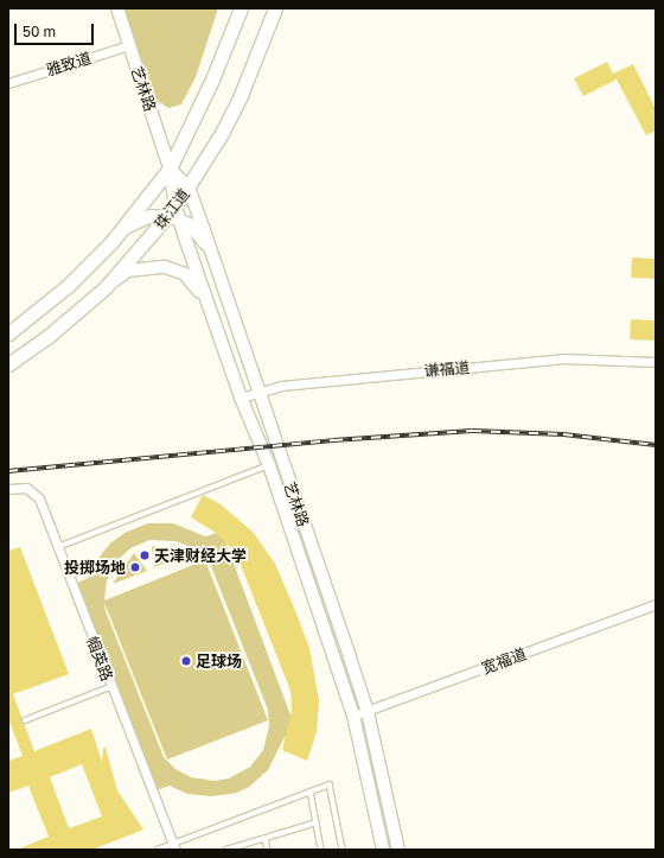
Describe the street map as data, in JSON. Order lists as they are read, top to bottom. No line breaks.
{"streets":{"main road":["珠江道"],"street":["雅致道","艺林路","谦福道","帼英路","宽福道"]},"crossings":[["雅致道","艺林路"],["艺林路","珠江道"],["艺林路","谦福道"],["艺林路","宽福道"]],"places":["天津财经大学","投掷场地","足球场"],"scale_bar":"50 m"}
